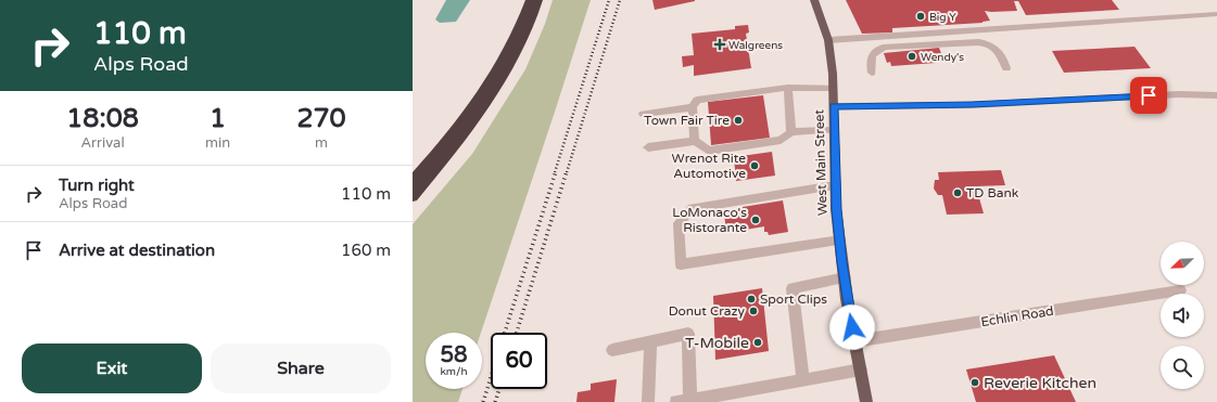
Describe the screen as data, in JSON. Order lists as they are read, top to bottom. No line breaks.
{"streets":{"main road":["West Main Street"],"street":["Echlin Road"]},"crossings":[["West Main Street","Echlin Road"]],"places":{"other":["Big Y","Wendy's","Town Fair Tire","Wrenot Rite Automotive","TD Bank","LoMonaco's Ristorante","Sport Clips","Donut Crazy","T-Mobile","Reverie Kitchen"],"health":["Walgreens"]},"north":"bottom left","page":{"turn":["110 m","Alps Road"],"eta":["18:08","Arrival","1","min","270","m"],"list":[{"name":"Turn right","note":"Alps Road","value":"110 m"},{"name":"Arrive at destination","value":"160 m"}],"speed":"58 km/h","limit":"60","buttons":["Exit","Share"]}}
